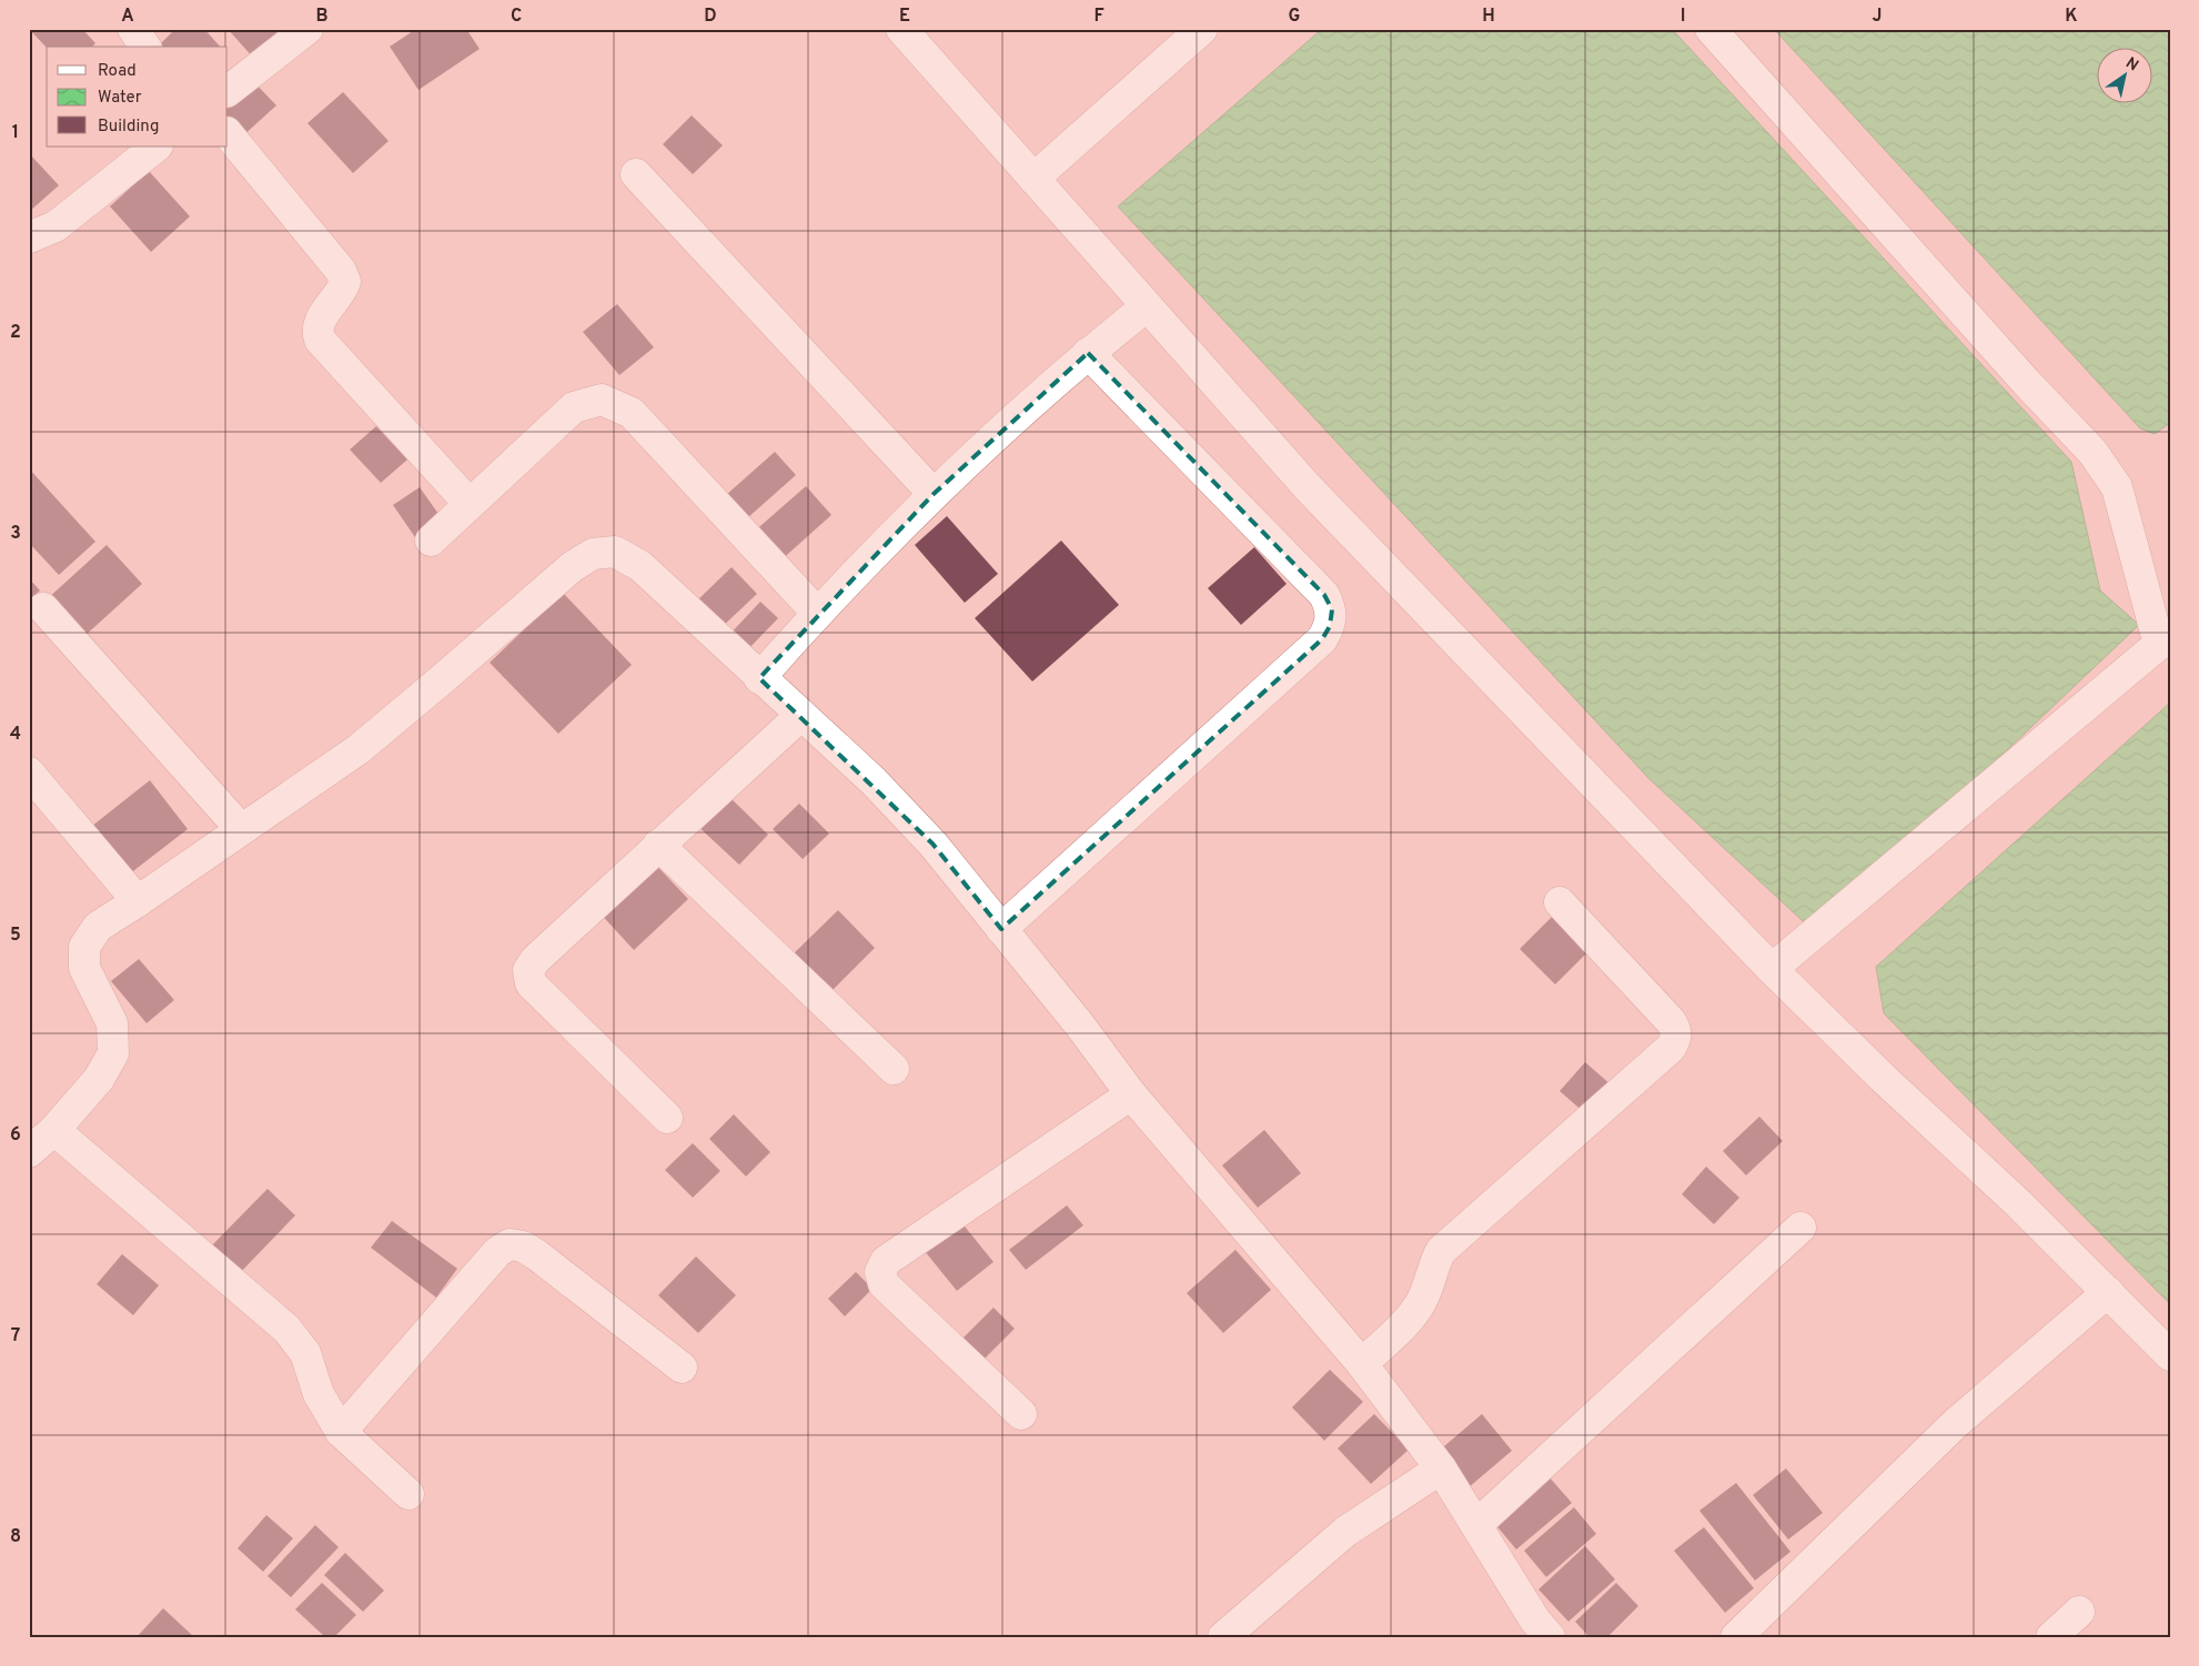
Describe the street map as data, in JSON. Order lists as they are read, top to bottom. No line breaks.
{"legend":["Road","Water","Building"],"north":"top right","grid":{"columns":["A","B","C","D","E","F","G","H","I","J","K"],"rows":["1","2","3","4","5","6","7","8"]}}
